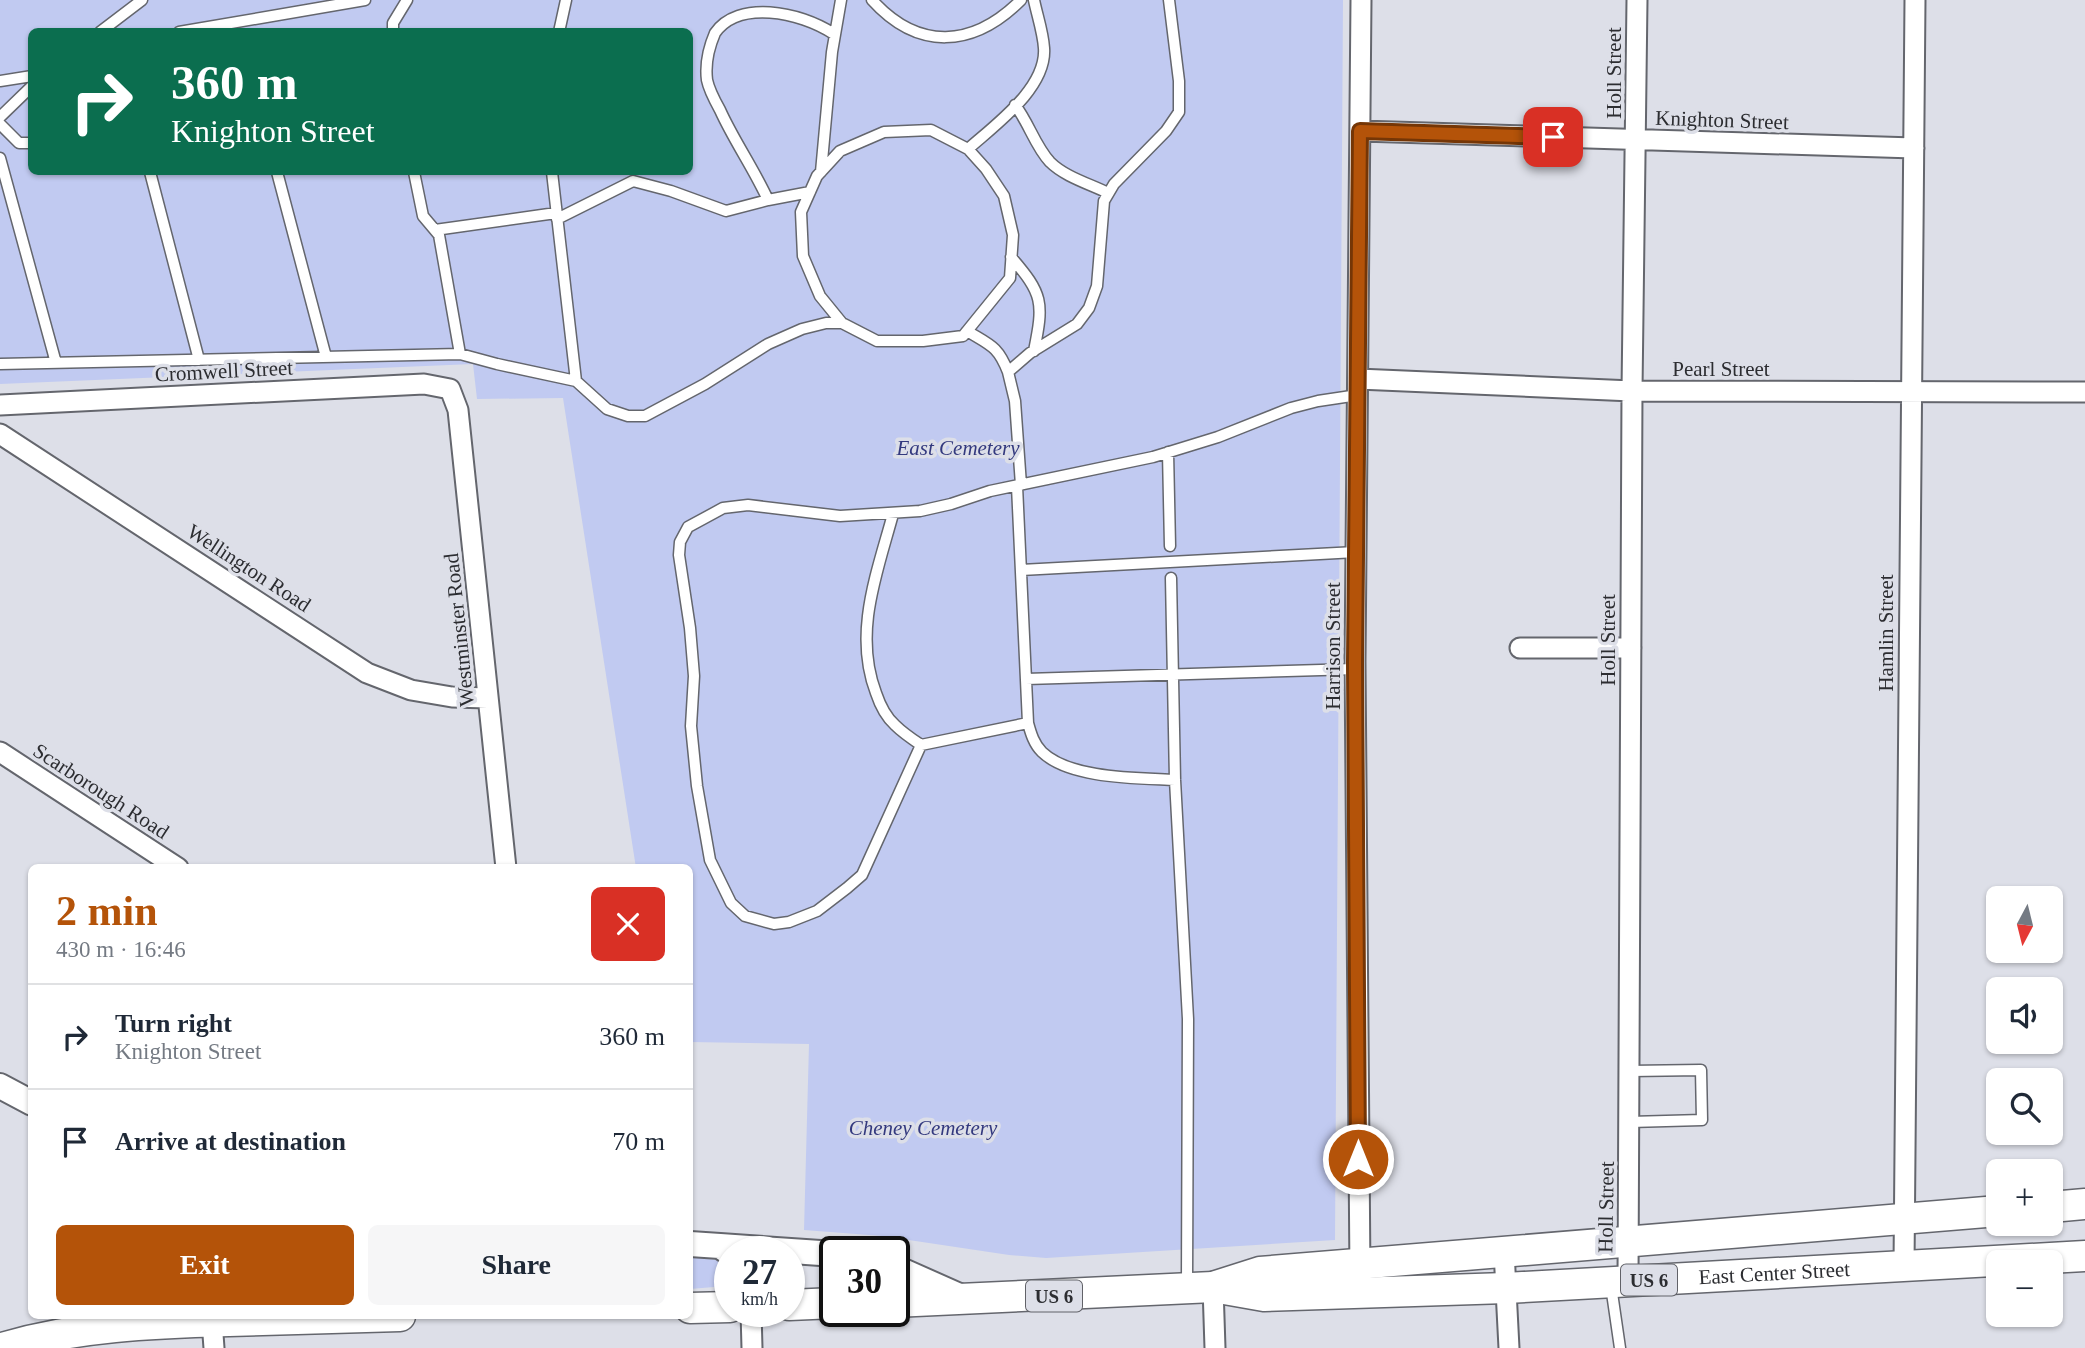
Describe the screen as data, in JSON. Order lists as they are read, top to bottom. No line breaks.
{"streets":{"main road":["East Center Street","US 6"],"street":["Holl Street","Knighton Street","Pearl Street","Cromwell Street","Wellington Road","Westminster Road","Hamlin Street","Harrison Street","Scarborough Road"]},"crossings":[["Holl Street","Knighton Street"],["Holl Street","Pearl Street"],["Holl Street","East Center Street"],["Knighton Street","Hamlin Street"],["Knighton Street","Harrison Street"],["Pearl Street","Hamlin Street"],["Pearl Street","Harrison Street"],["Cromwell Street","Westminster Road"],["Wellington Road","Westminster Road"],["Hamlin Street","East Center Street"],["Harrison Street","East Center Street"]],"parks":["East Cemetery","Cheney Cemetery"],"north":"bottom","page":{"turn":["360 m","Knighton Street"],"heading":["2 min","430 m · 16:46"],"map_buttons":["+","−"],"list":[{"name":"Turn right","note":"Knighton Street","value":"360 m"},{"name":"Arrive at destination","value":"70 m"}],"buttons":["Exit","Share"],"speed":"27 km/h","limit":"30"}}
